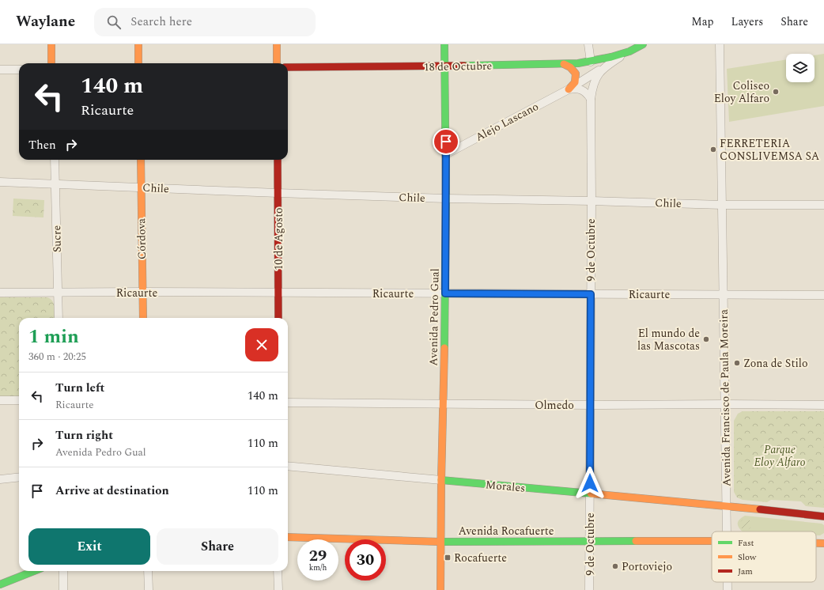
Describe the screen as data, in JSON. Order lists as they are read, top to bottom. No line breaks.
{"streets":{"main road":["18 de Octubre","Alejo Lascano","Córdova","10 de Agosto","Avenida Pedro Gual","Morales","Avenida Rocafuerte"],"street":["Chile","Sucre","9 de Octubre","Ricaurte","Avenida Francisco de Paula Moreira","Olmedo"]},"crossings":[["18 de Octubre","Alejo Lascano"],["18 de Octubre","Avenida Pedro Gual"],["Alejo Lascano","9 de Octubre"],["Alejo Lascano","Avenida Pedro Gual"],["Chile","Sucre"],["Chile","Córdova"],["Chile","10 de Agosto"],["Chile","9 de Octubre"],["Chile","Avenida Pedro Gual"],["Chile","Avenida Francisco de Paula Moreira"],["Sucre","Ricaurte"],["Córdova","Ricaurte"],["10 de Agosto","Ricaurte"],["9 de Octubre","Ricaurte"],["9 de Octubre","Olmedo"],["9 de Octubre","Morales"],["9 de Octubre","Avenida Rocafuerte"],["Ricaurte","Avenida Pedro Gual"],["Ricaurte","Avenida Francisco de Paula Moreira"],["Avenida Pedro Gual","Olmedo"],["Avenida Pedro Gual","Morales"],["Avenida Pedro Gual","Avenida Rocafuerte"],["Avenida Francisco de Paula Moreira","Olmedo"],["Avenida Francisco de Paula Moreira","Morales"]],"parks":["Parque Eloy Alfaro"],"places":{"other":["Coliseo Eloy Alfaro","FERRETERIA CONSLIVEMSA SA","El mundo de las Mascotas","Zona de Stilo","Portoviejo"],"transit":["Rocafuerte"]},"legend":["Fast","Slow","Jam"],"page":{"header":"Waylane","search":"Search here","nav":["Map","Layers","Share"],"turn":["140 m","Ricaurte"],"then":"Then","heading":["1 min","360 m · 20:25"],"list":[{"name":"Turn left","note":"Ricaurte","value":"140 m"},{"name":"Turn right","note":"Avenida Pedro Gual","value":"110 m"},{"name":"Arrive at destination","value":"110 m"}],"buttons":["Exit","Share"],"speed":"29 km/h","limit":"30"}}
